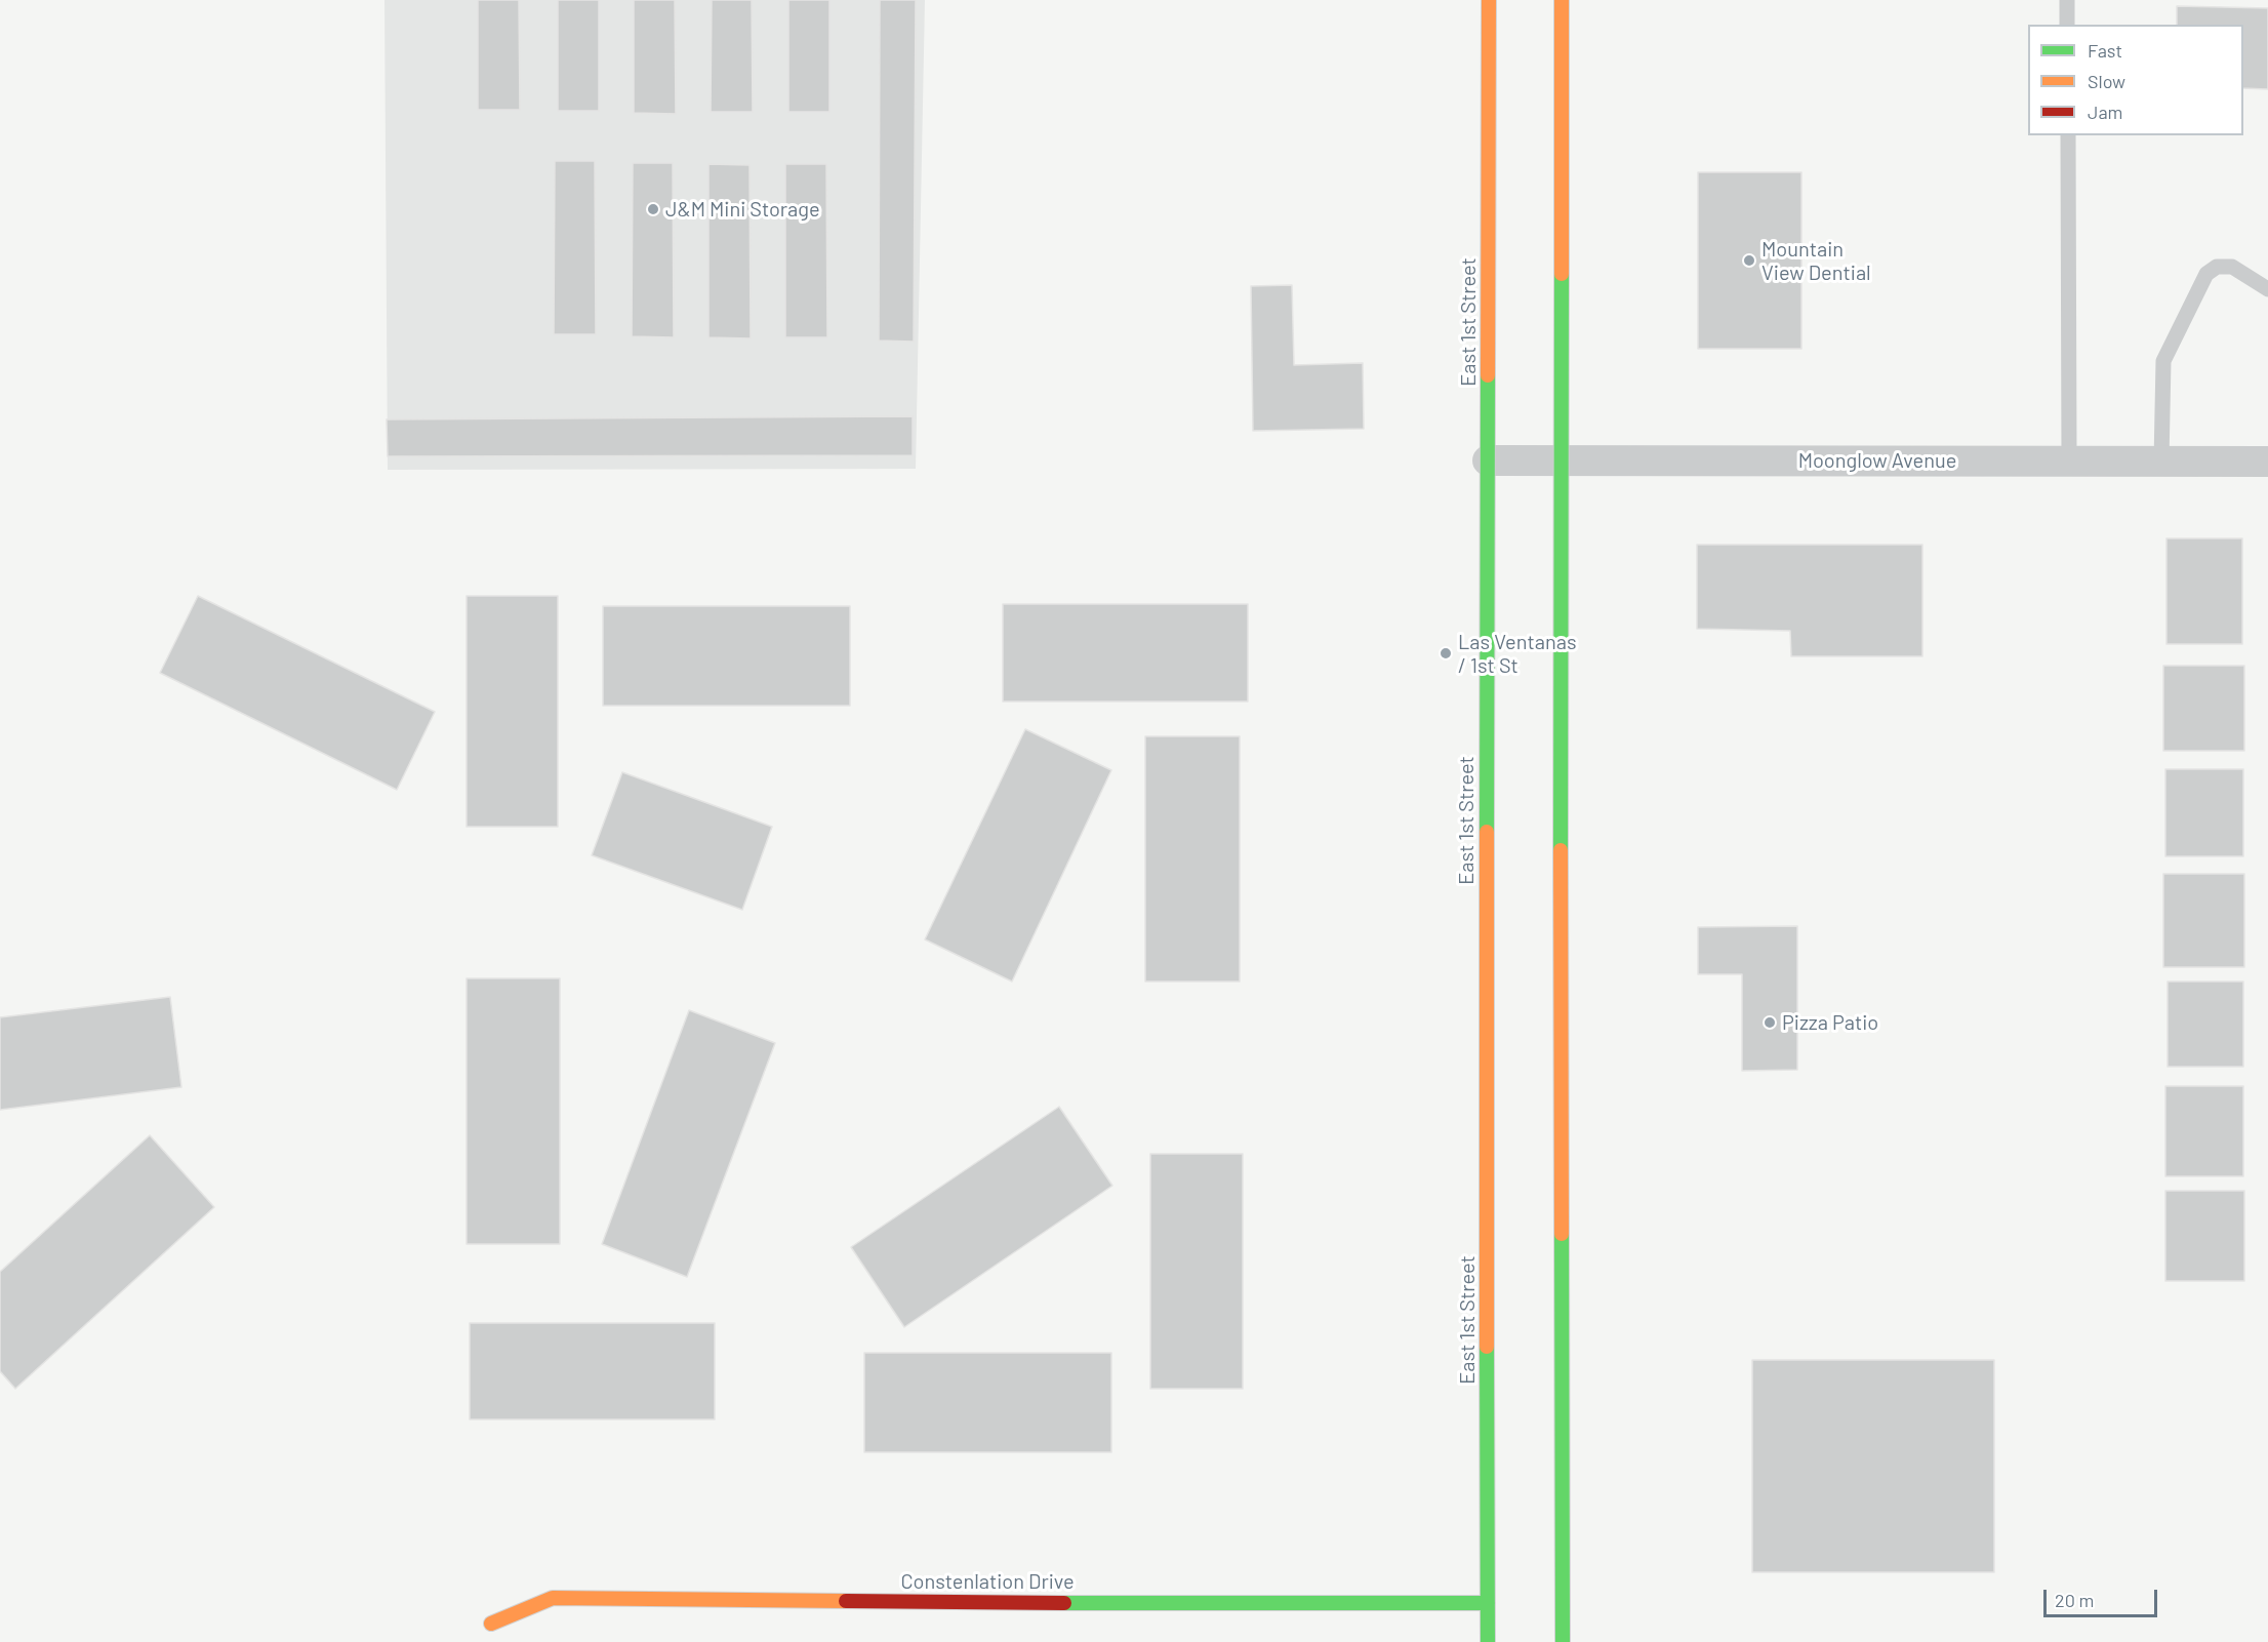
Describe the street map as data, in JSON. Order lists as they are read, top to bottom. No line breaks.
{"streets":{"main road":["East 1st Street","Constenlation Drive"],"street":["Moonglow Avenue"]},"crossings":[["East 1st Street","Moonglow Avenue"],["East 1st Street","Constenlation Drive"]],"places":["J&M Mini Storage","Mountain View Dential","Las Ventanas / 1st St","Pizza Patio"],"legend":["Fast","Slow","Jam"],"scale_bar":"20 m"}
